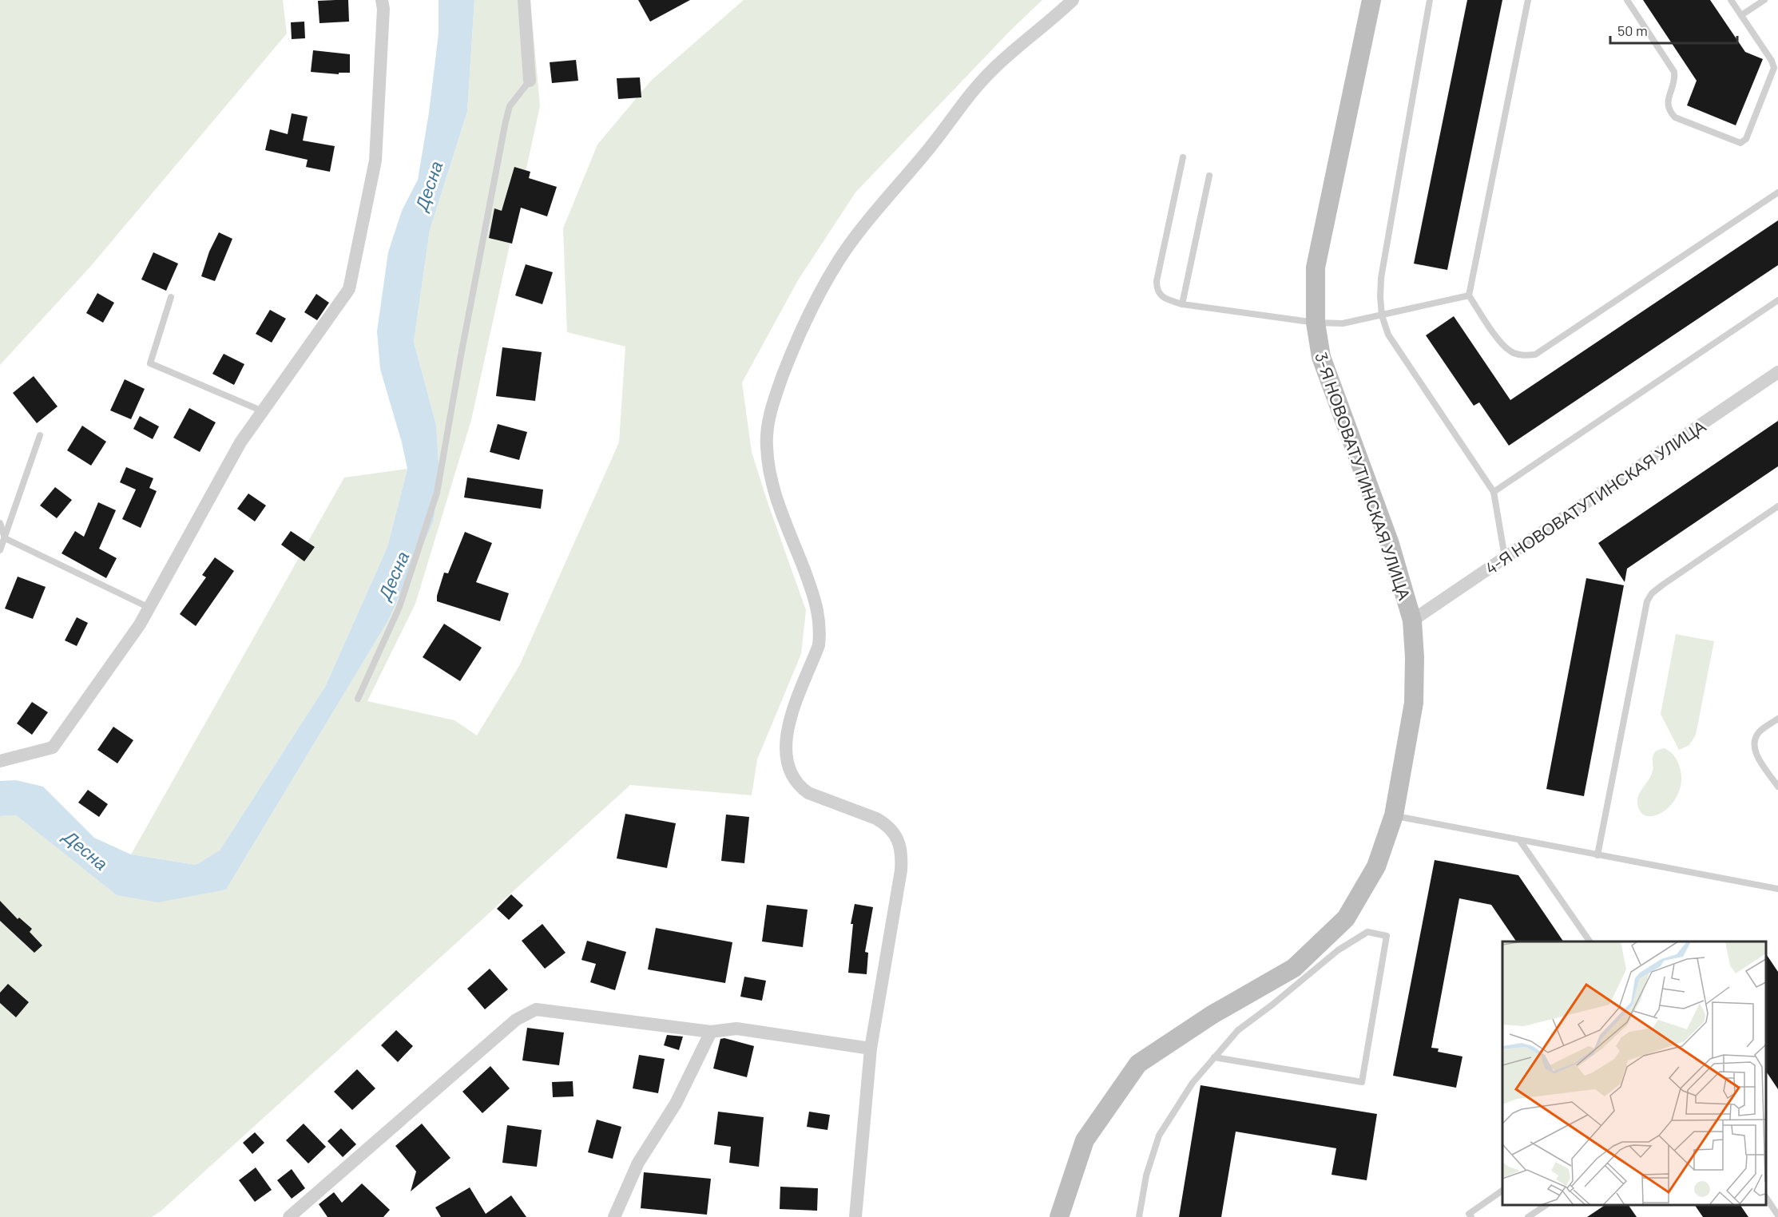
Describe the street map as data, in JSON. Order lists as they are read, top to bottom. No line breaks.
{"streets":{"street":["3-Я НОВОВАТУТИНСКАЯ УЛИЦА","4-Я НОВОВАТУТИНСКАЯ УЛИЦА"]},"crossings":[["3-Я НОВОВАТУТИНСКАЯ УЛИЦА","4-Я НОВОВАТУТИНСКАЯ УЛИЦА"]],"water":["Десна"],"scale_bar":"50 m"}
